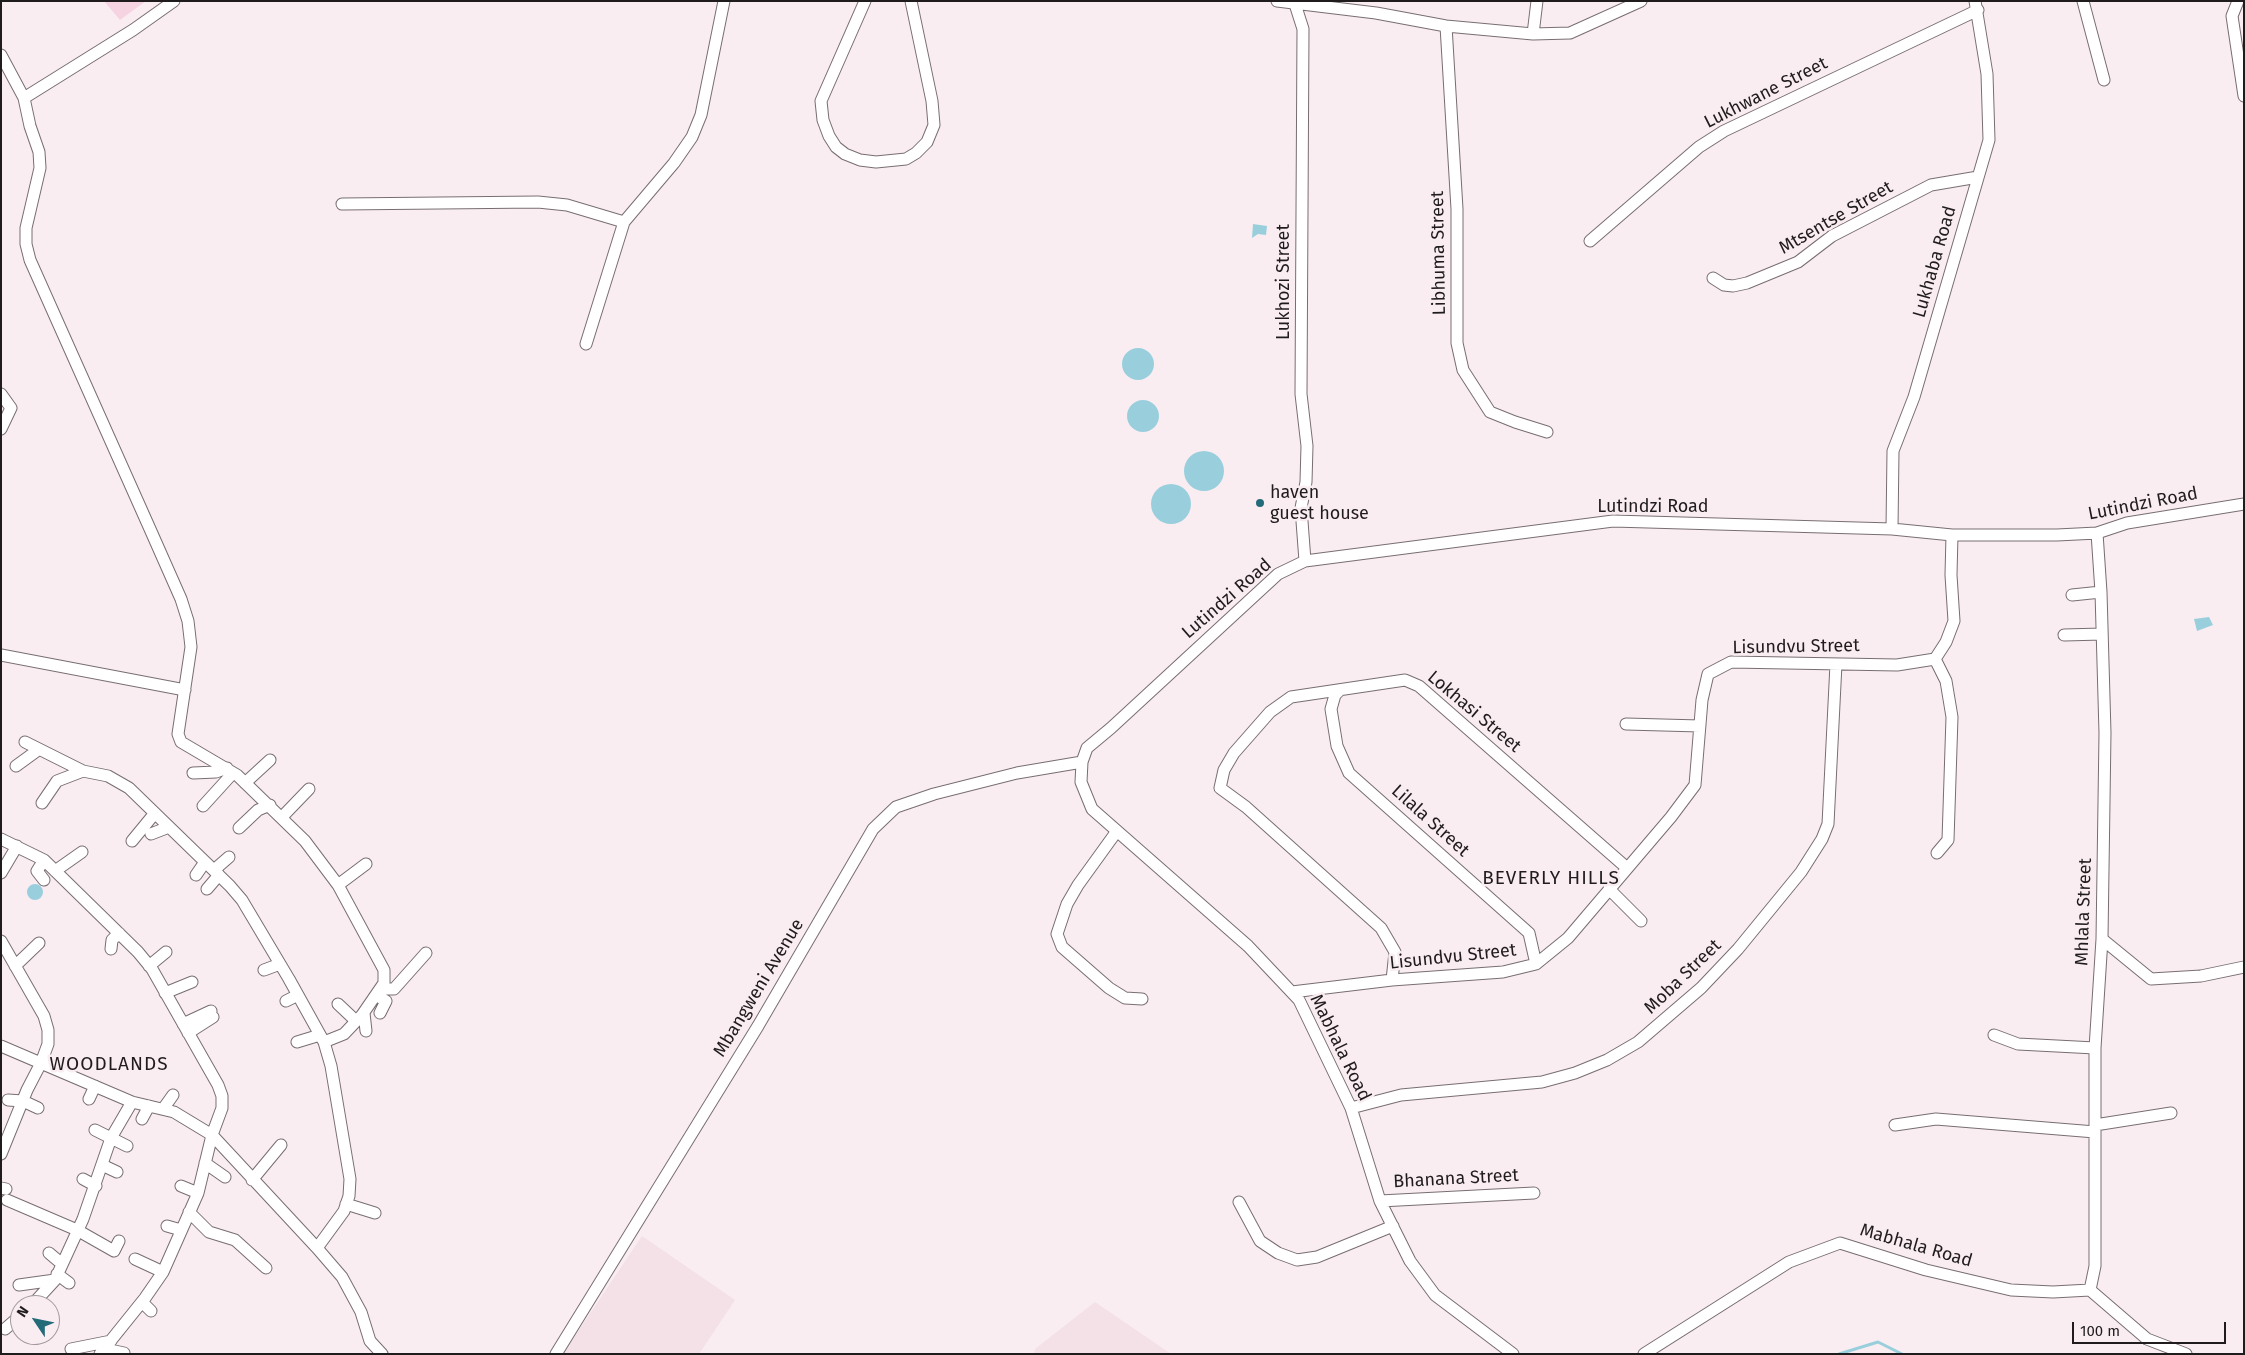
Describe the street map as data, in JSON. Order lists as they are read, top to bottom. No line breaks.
{"streets":{"street":["Lukhwane Street","Mtsentse Street","Libhuma Street","Lukhaba Road","Lukhozi Street","Lutindzi Road","Lisundvu Street","Lokhasi Street","Lilala Street","Mhlala Street","Moba Street","Mbangweni Avenue","Mabhala Road","Bhanana Street"]},"crossings":[["Lukhwane Street","Lukhaba Road"],["Mtsentse Street","Lukhaba Road"],["Lukhaba Road","Lutindzi Road"],["Lukhozi Street","Lutindzi Road"],["Lutindzi Road","Mhlala Street"],["Lutindzi Road","Mbangweni Avenue"],["Lutindzi Road","Mabhala Road"],["Lisundvu Street","Lokhasi Street"],["Lisundvu Street","Lilala Street"],["Lisundvu Street","Moba Street"],["Lisundvu Street","Mabhala Road"],["Lokhasi Street","Lilala Street"],["Mhlala Street","Mabhala Road"],["Moba Street","Mabhala Road"],["Mbangweni Avenue","Mabhala Road"],["Mabhala Road","Bhanana Street"]],"districts":["BEVERLY HILLS","WOODLANDS"],"places":["haven guest house"],"scale_bar":"100 m","north":"top left"}
